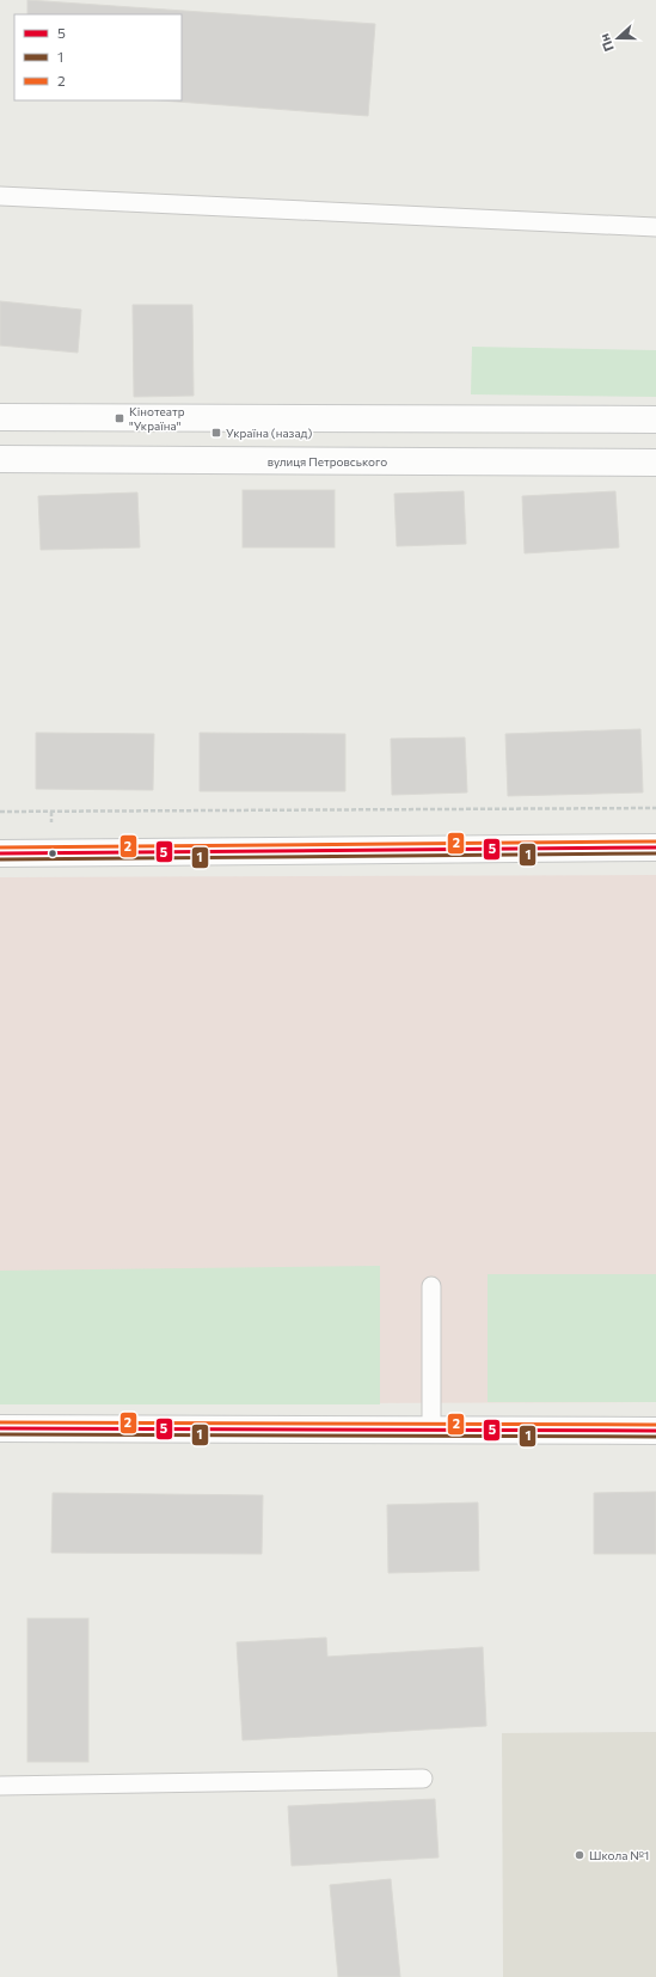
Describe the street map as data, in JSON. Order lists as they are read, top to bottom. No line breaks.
{"streets":{"main road":["вулиця Петровського"]},"places":{"transit":["Кінотеатр \"Україна\"","Україна (назад)"],"other":["Школа №1"]},"lines":["transit line 2","transit line 5","transit line 1"],"legend":["5","1","2"],"north":"left"}
